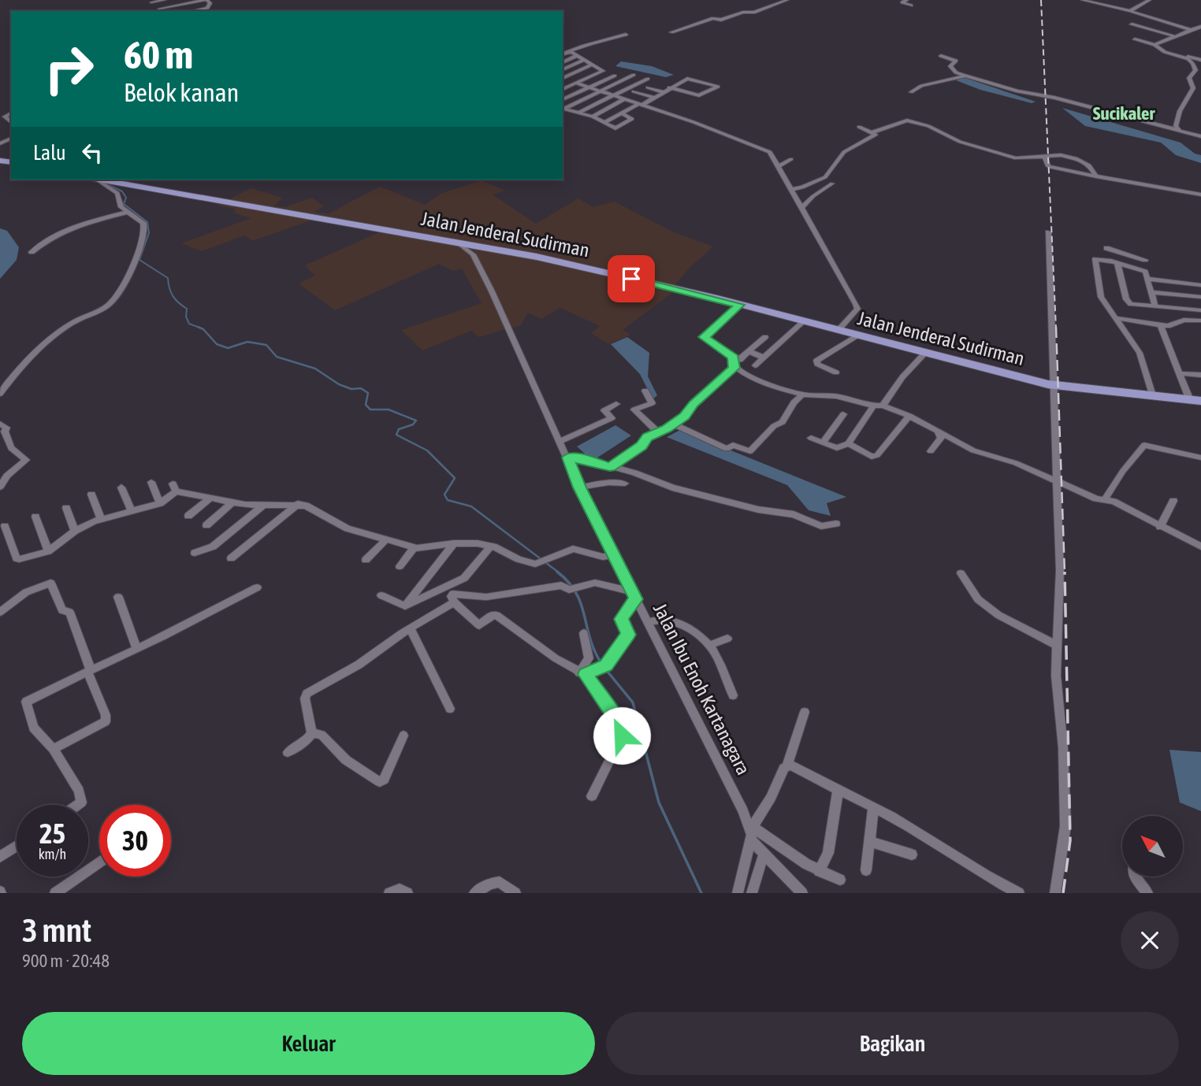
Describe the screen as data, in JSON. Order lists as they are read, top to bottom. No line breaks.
{"streets":{"main road":["Jalan Jenderal Sudirman"],"street":["Jalan Ibu Enoh Kartanagara"]},"crossings":[["Jalan Jenderal Sudirman","Jalan Ibu Enoh Kartanagara"]],"districts":["Sucikaler"],"north":"top left","page":{"turn":["60 m","Belok kanan"],"then":"Lalu","speed":"25 km/h","limit":"30","heading":["3 mnt","900 m · 20:48"],"buttons":["Keluar","Bagikan"]}}
